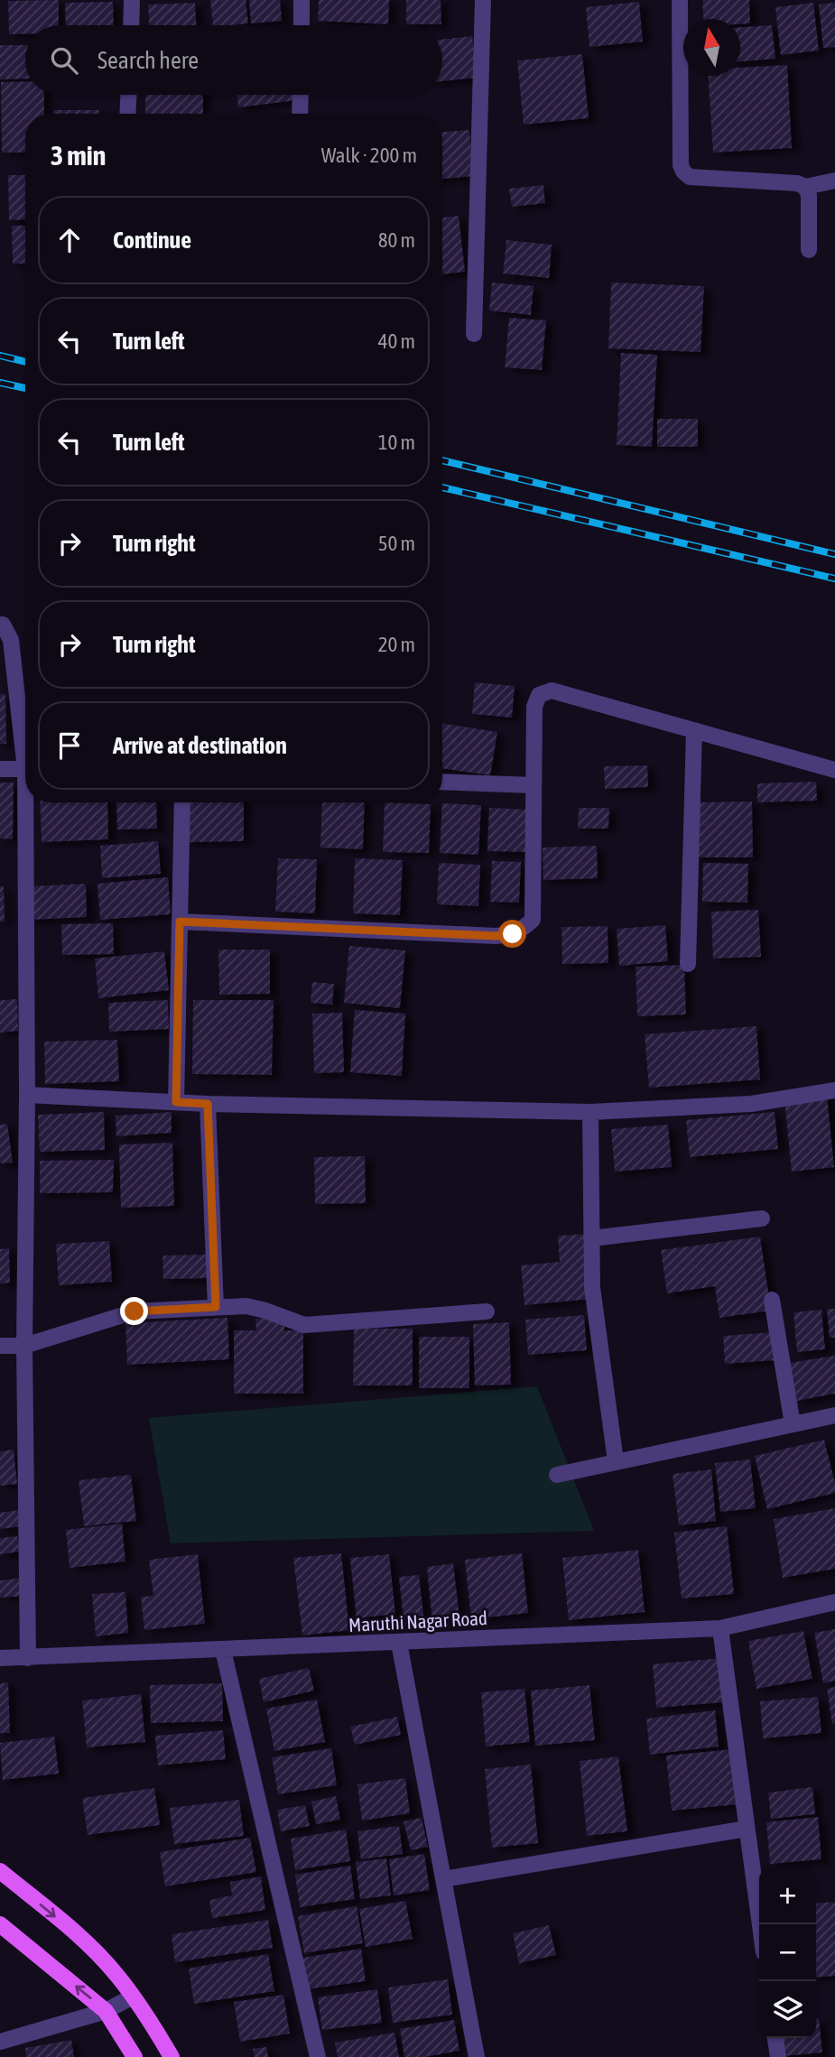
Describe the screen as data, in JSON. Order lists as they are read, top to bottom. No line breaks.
{"streets":{"street":["Maruthi Nagar Road"]},"north":"top","page":{"search":"Search here","heading":["3 min","Walk · 200 m"],"list":[["Continue","80 m"],["Turn left","40 m"],["Turn left","10 m"],["Turn right","50 m"],["Turn right","20 m"],"Arrive at destination"],"map_buttons":["+","−"]}}
